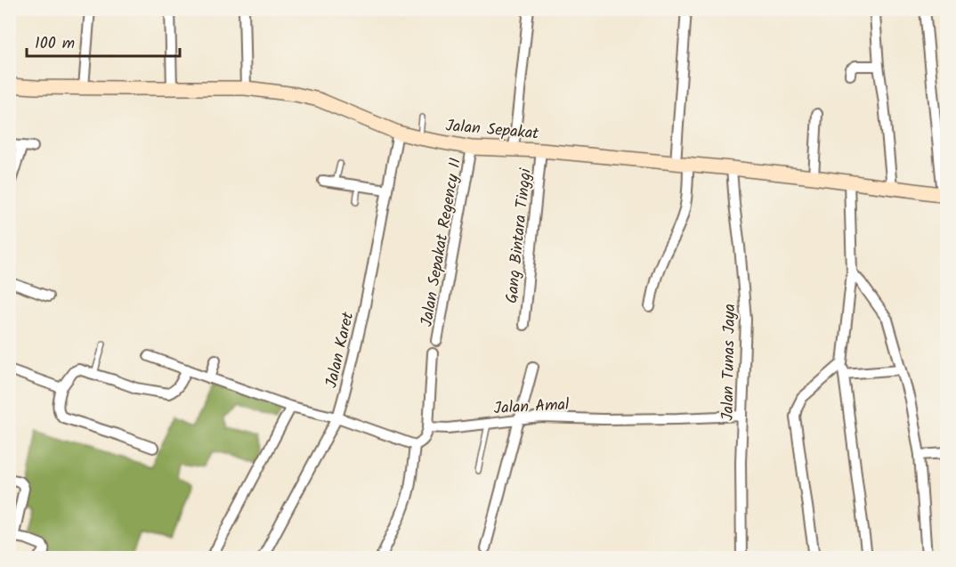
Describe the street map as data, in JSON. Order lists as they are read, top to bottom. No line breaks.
{"streets":{"main road":["Jalan Sepakat"],"street":["Gang Bintara Tinggi","Jalan Sepakat Regency II","Jalan Karet","Jalan Tunas Jaya","Jalan Amal"]},"crossings":[["Jalan Sepakat","Gang Bintara Tinggi"],["Jalan Sepakat","Jalan Sepakat Regency II"],["Jalan Sepakat","Jalan Karet"],["Jalan Sepakat","Jalan Tunas Jaya"],["Jalan Tunas Jaya","Jalan Amal"]],"scale_bar":"100 m"}
